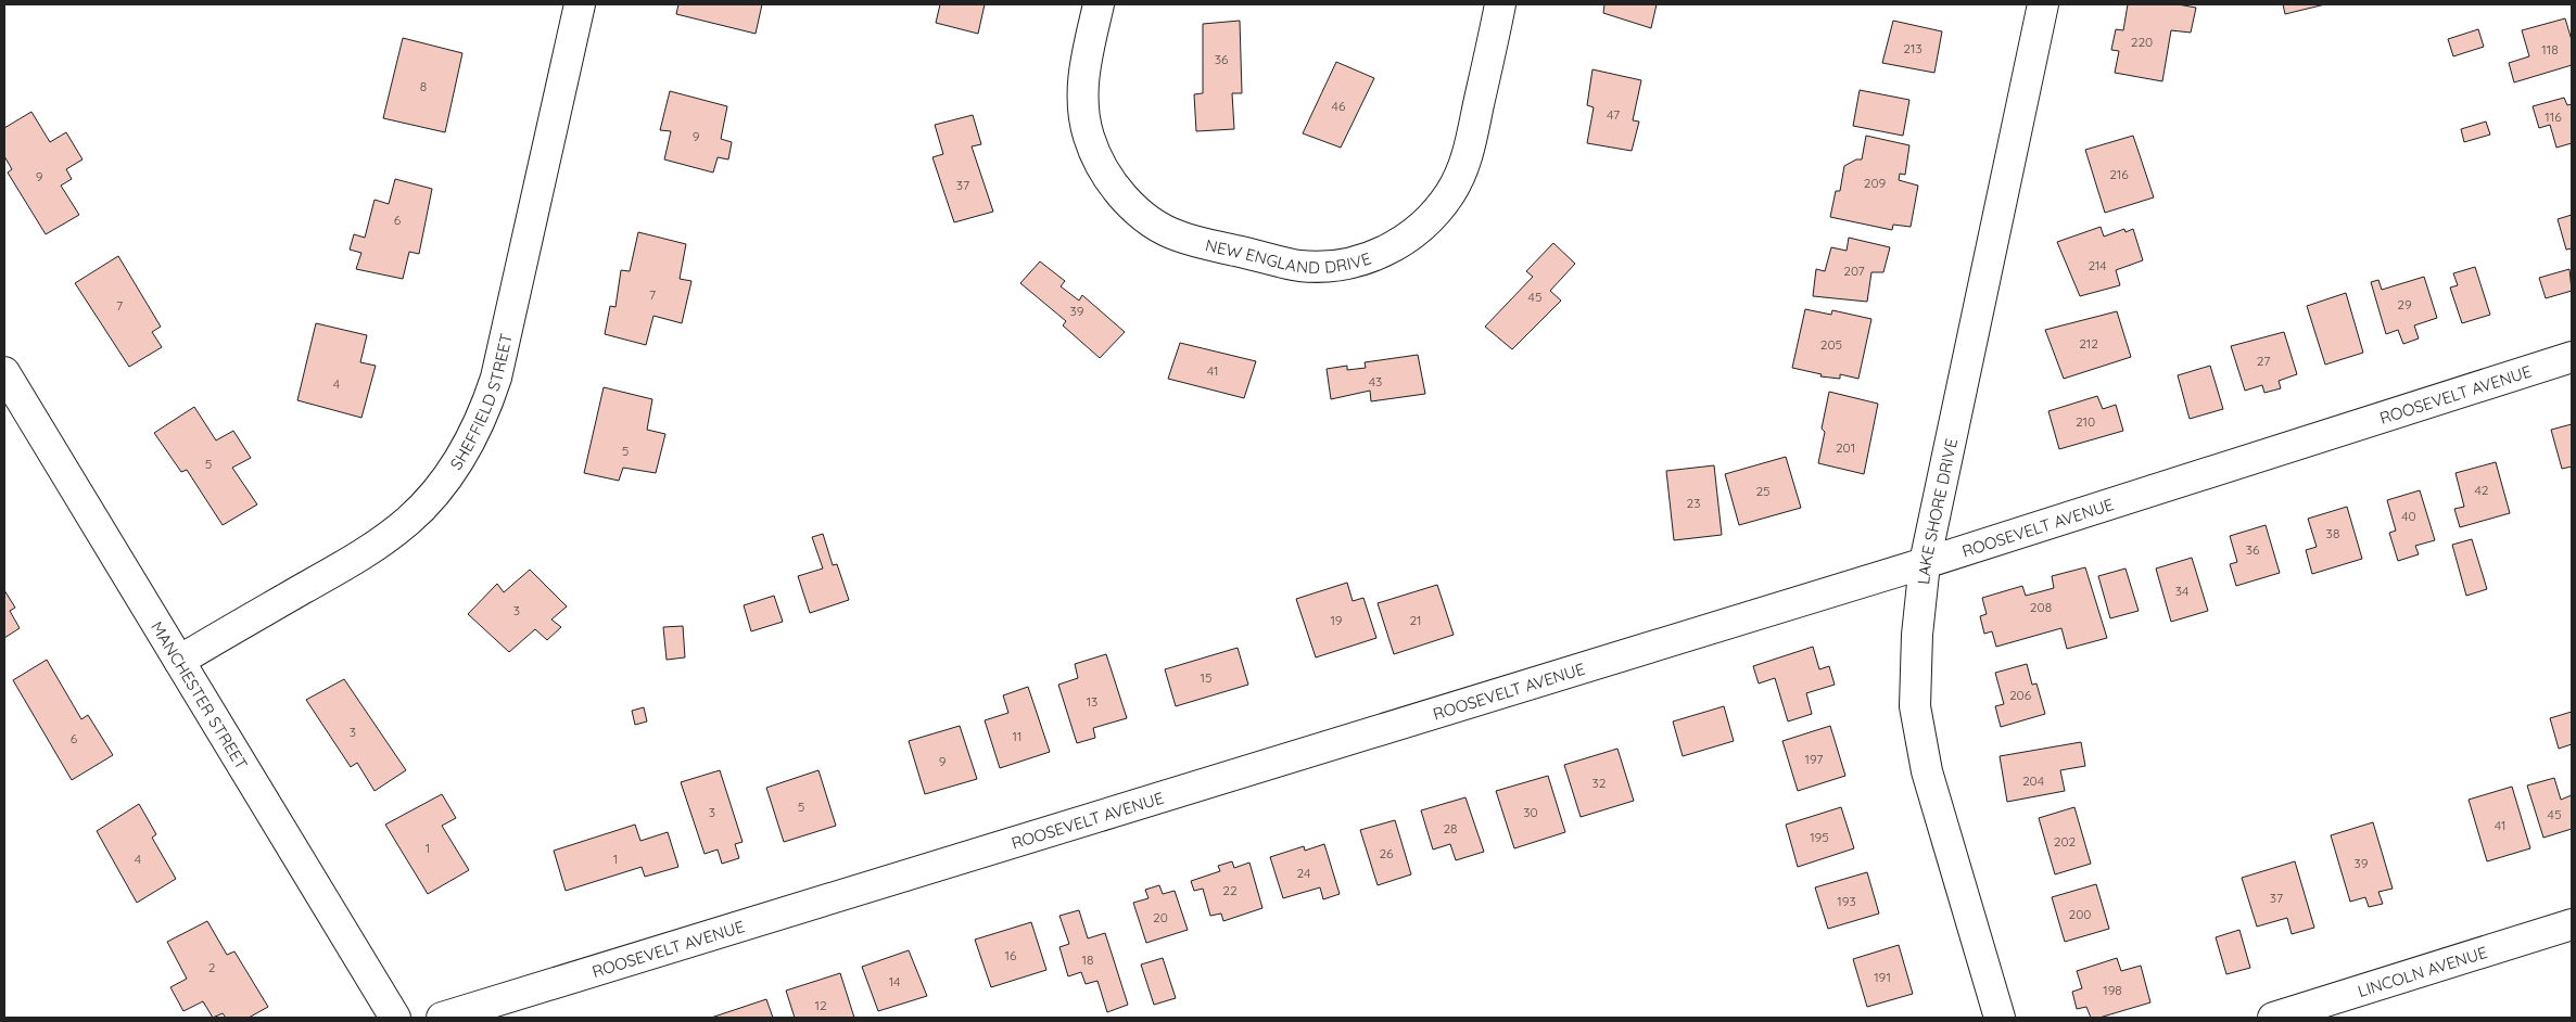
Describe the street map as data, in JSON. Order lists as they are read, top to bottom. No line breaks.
{"streets":{"street":["NEW ENGLAND DRIVE","ROOSEVELT AVENUE","SHEFFIELD STREET","LAKE SHORE DRIVE","MANCHESTER STREET","LINCOLN AVENUE"]},"crossings":[["ROOSEVELT AVENUE","LAKE SHORE DRIVE"],["SHEFFIELD STREET","MANCHESTER STREET"]],"house_numbers":["220","213","118","36","8","46","47","116","9","216","9","209","37","6","214","207","7","45","29","7","39","212","205","27","41","43","4","210","201","5","5","42","25","23","40","38","36","34","208","3","19","21","15","206","13","3","11","6","197","9","204","32","5","3","30","45","41","28","195","202","1","26","4","1","39","24","22","37","193","200","20","16","18","2","191","14","198","12"]}
